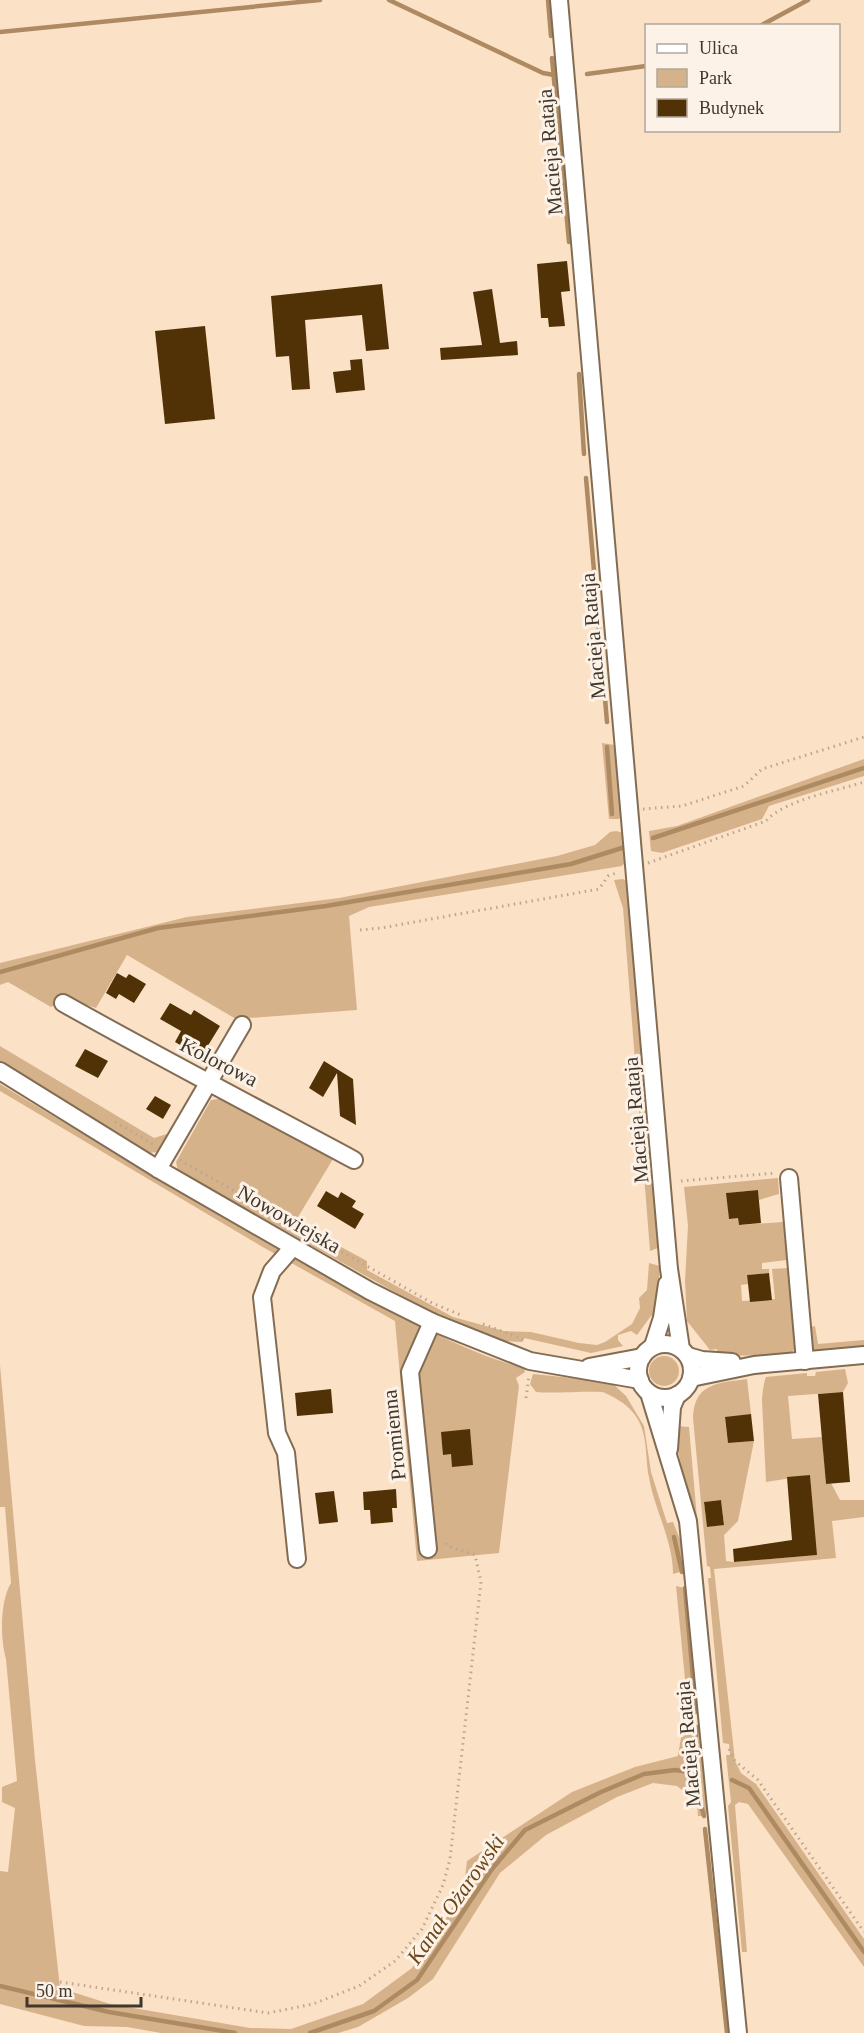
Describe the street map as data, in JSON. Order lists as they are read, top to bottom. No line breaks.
{"streets":{"street":["Macieja Rataja","Kolorowa","Nowowiejska","Promienna"]},"crossings":[["Macieja Rataja","Nowowiejska"],["Nowowiejska","Promienna"]],"water":["Kanał Ożarowski"],"legend":["Ulica","Park","Budynek"],"scale_bar":"50 m"}
